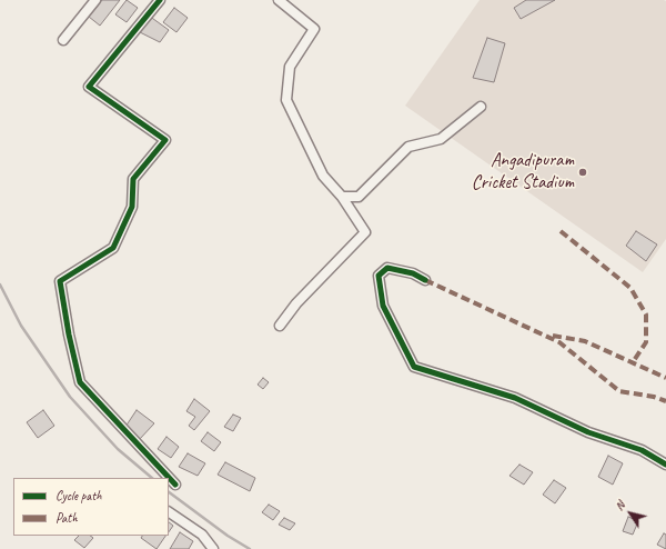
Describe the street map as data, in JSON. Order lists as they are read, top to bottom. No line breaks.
{"places":["Angadipuram Cricket Stadium"],"legend":["Cycle path","Path"],"north":"top left"}
